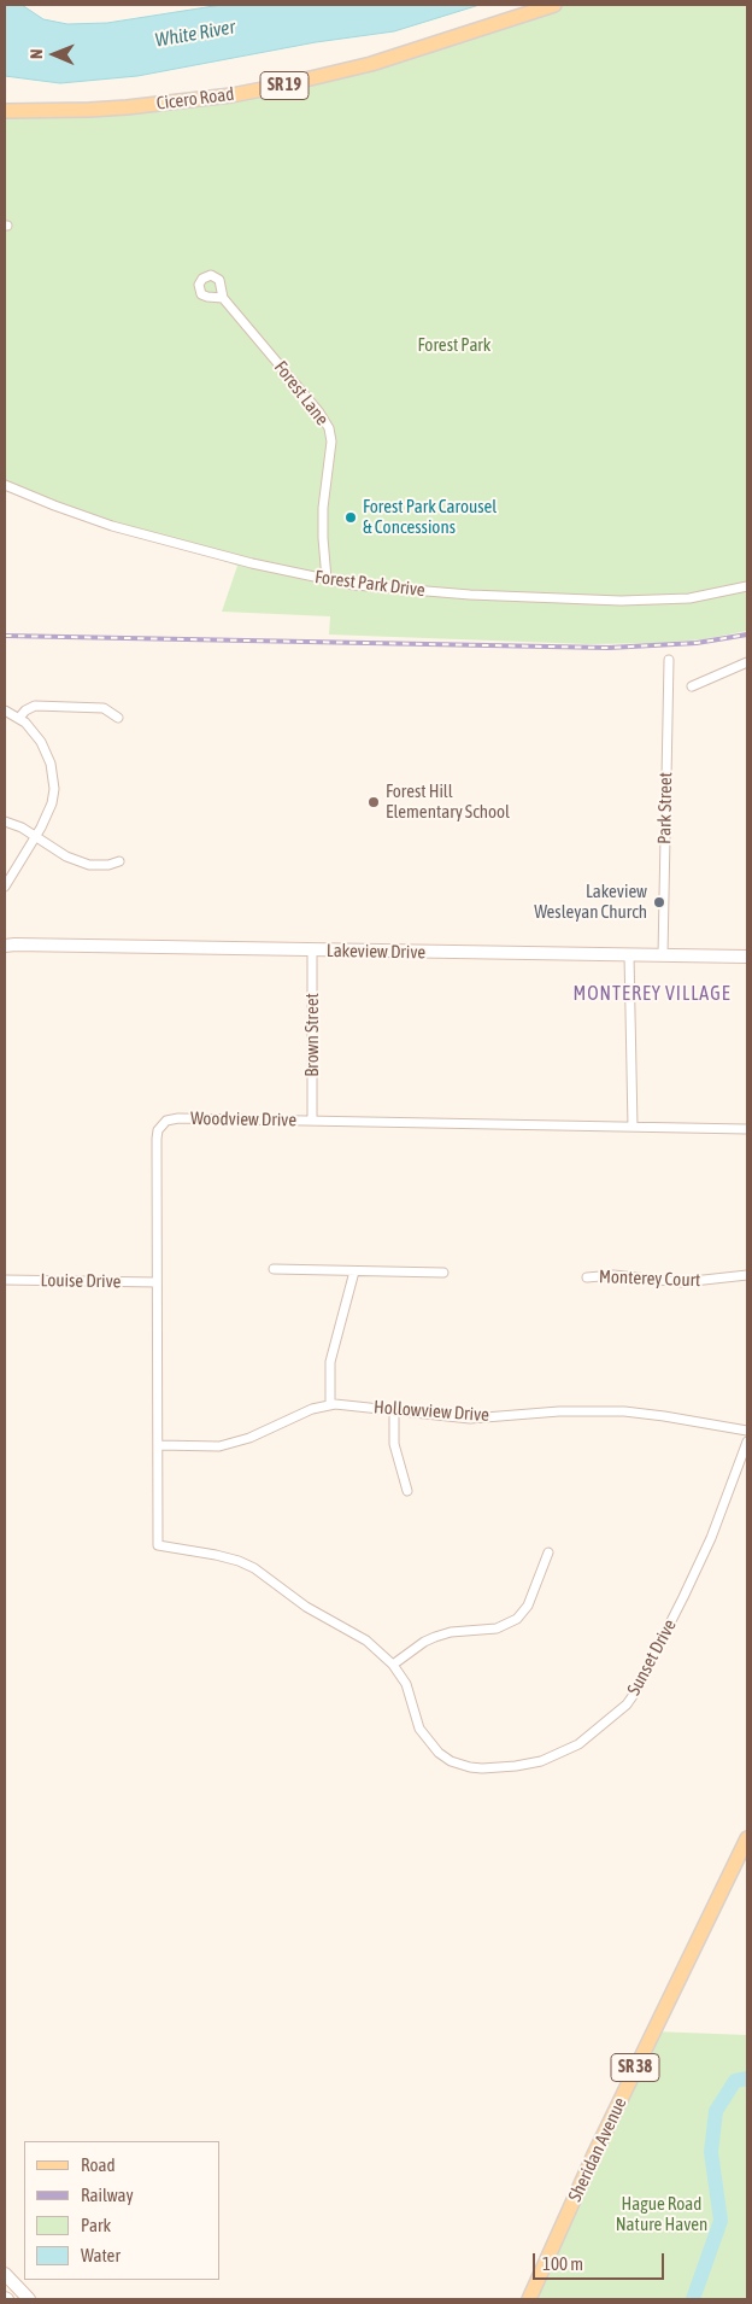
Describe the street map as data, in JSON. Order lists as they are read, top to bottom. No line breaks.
{"streets":{"main road":["SR 19","Cicero Road","SR 38","Sheridan Avenue"],"street":["Forest Lane","Forest Park Drive","Park Street","Lakeview Drive","Brown Street","Woodview Drive","Monterey Court","Louise Drive","Hollowview Drive","Sunset Drive"]},"crossings":[["Forest Lane","Forest Park Drive"],["Park Street","Lakeview Drive"],["Lakeview Drive","Brown Street"],["Brown Street","Woodview Drive"],["Woodview Drive","Louise Drive"],["Woodview Drive","Hollowview Drive"],["Woodview Drive","Sunset Drive"]],"districts":["MONTEREY VILLAGE"],"water":["White River"],"parks":["Forest Park","Hague Road Nature Haven"],"places":["Forest Park Carousel & Concessions","Forest Hill Elementary School","Lakeview Wesleyan Church"],"legend":["Road","Railway","Park","Water"],"scale_bar":"100 m","north":"left"}
